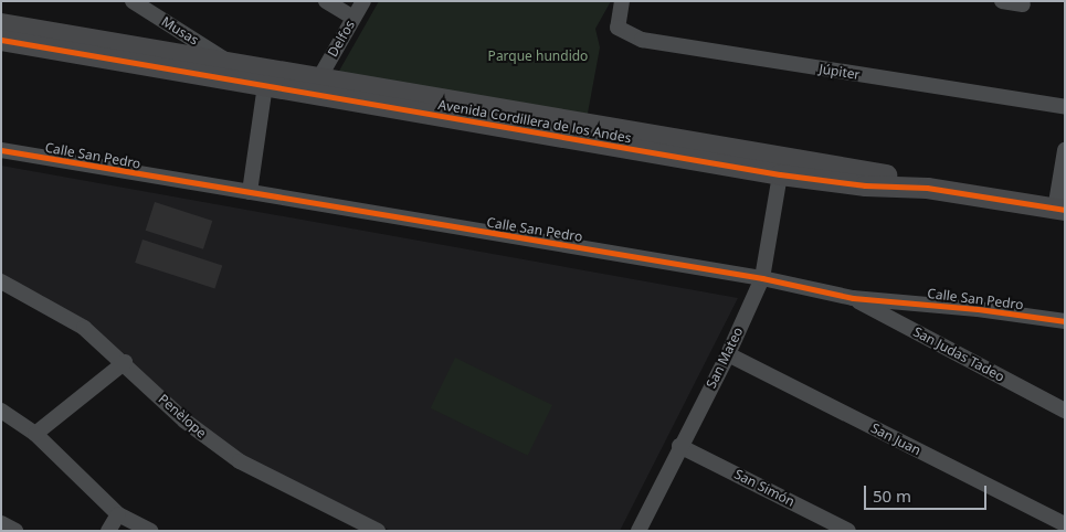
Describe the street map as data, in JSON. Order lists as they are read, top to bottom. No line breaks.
{"streets":{"street":["Musas","Delfos","Júpiter","Avenida Cordillera de los Andes","Calle San Pedro","San Judas Tadeo","San Mateo","Penèlope","San Juan","San Simón"]},"crossings":[["Musas","Avenida Cordillera de los Andes"],["Delfos","Avenida Cordillera de los Andes"],["Avenida Cordillera de los Andes","San Mateo"],["Calle San Pedro","San Judas Tadeo"],["Calle San Pedro","San Mateo"],["San Mateo","San Juan"],["San Mateo","San Simón"]],"parks":["Parque hundido"],"scale_bar":"50 m"}
